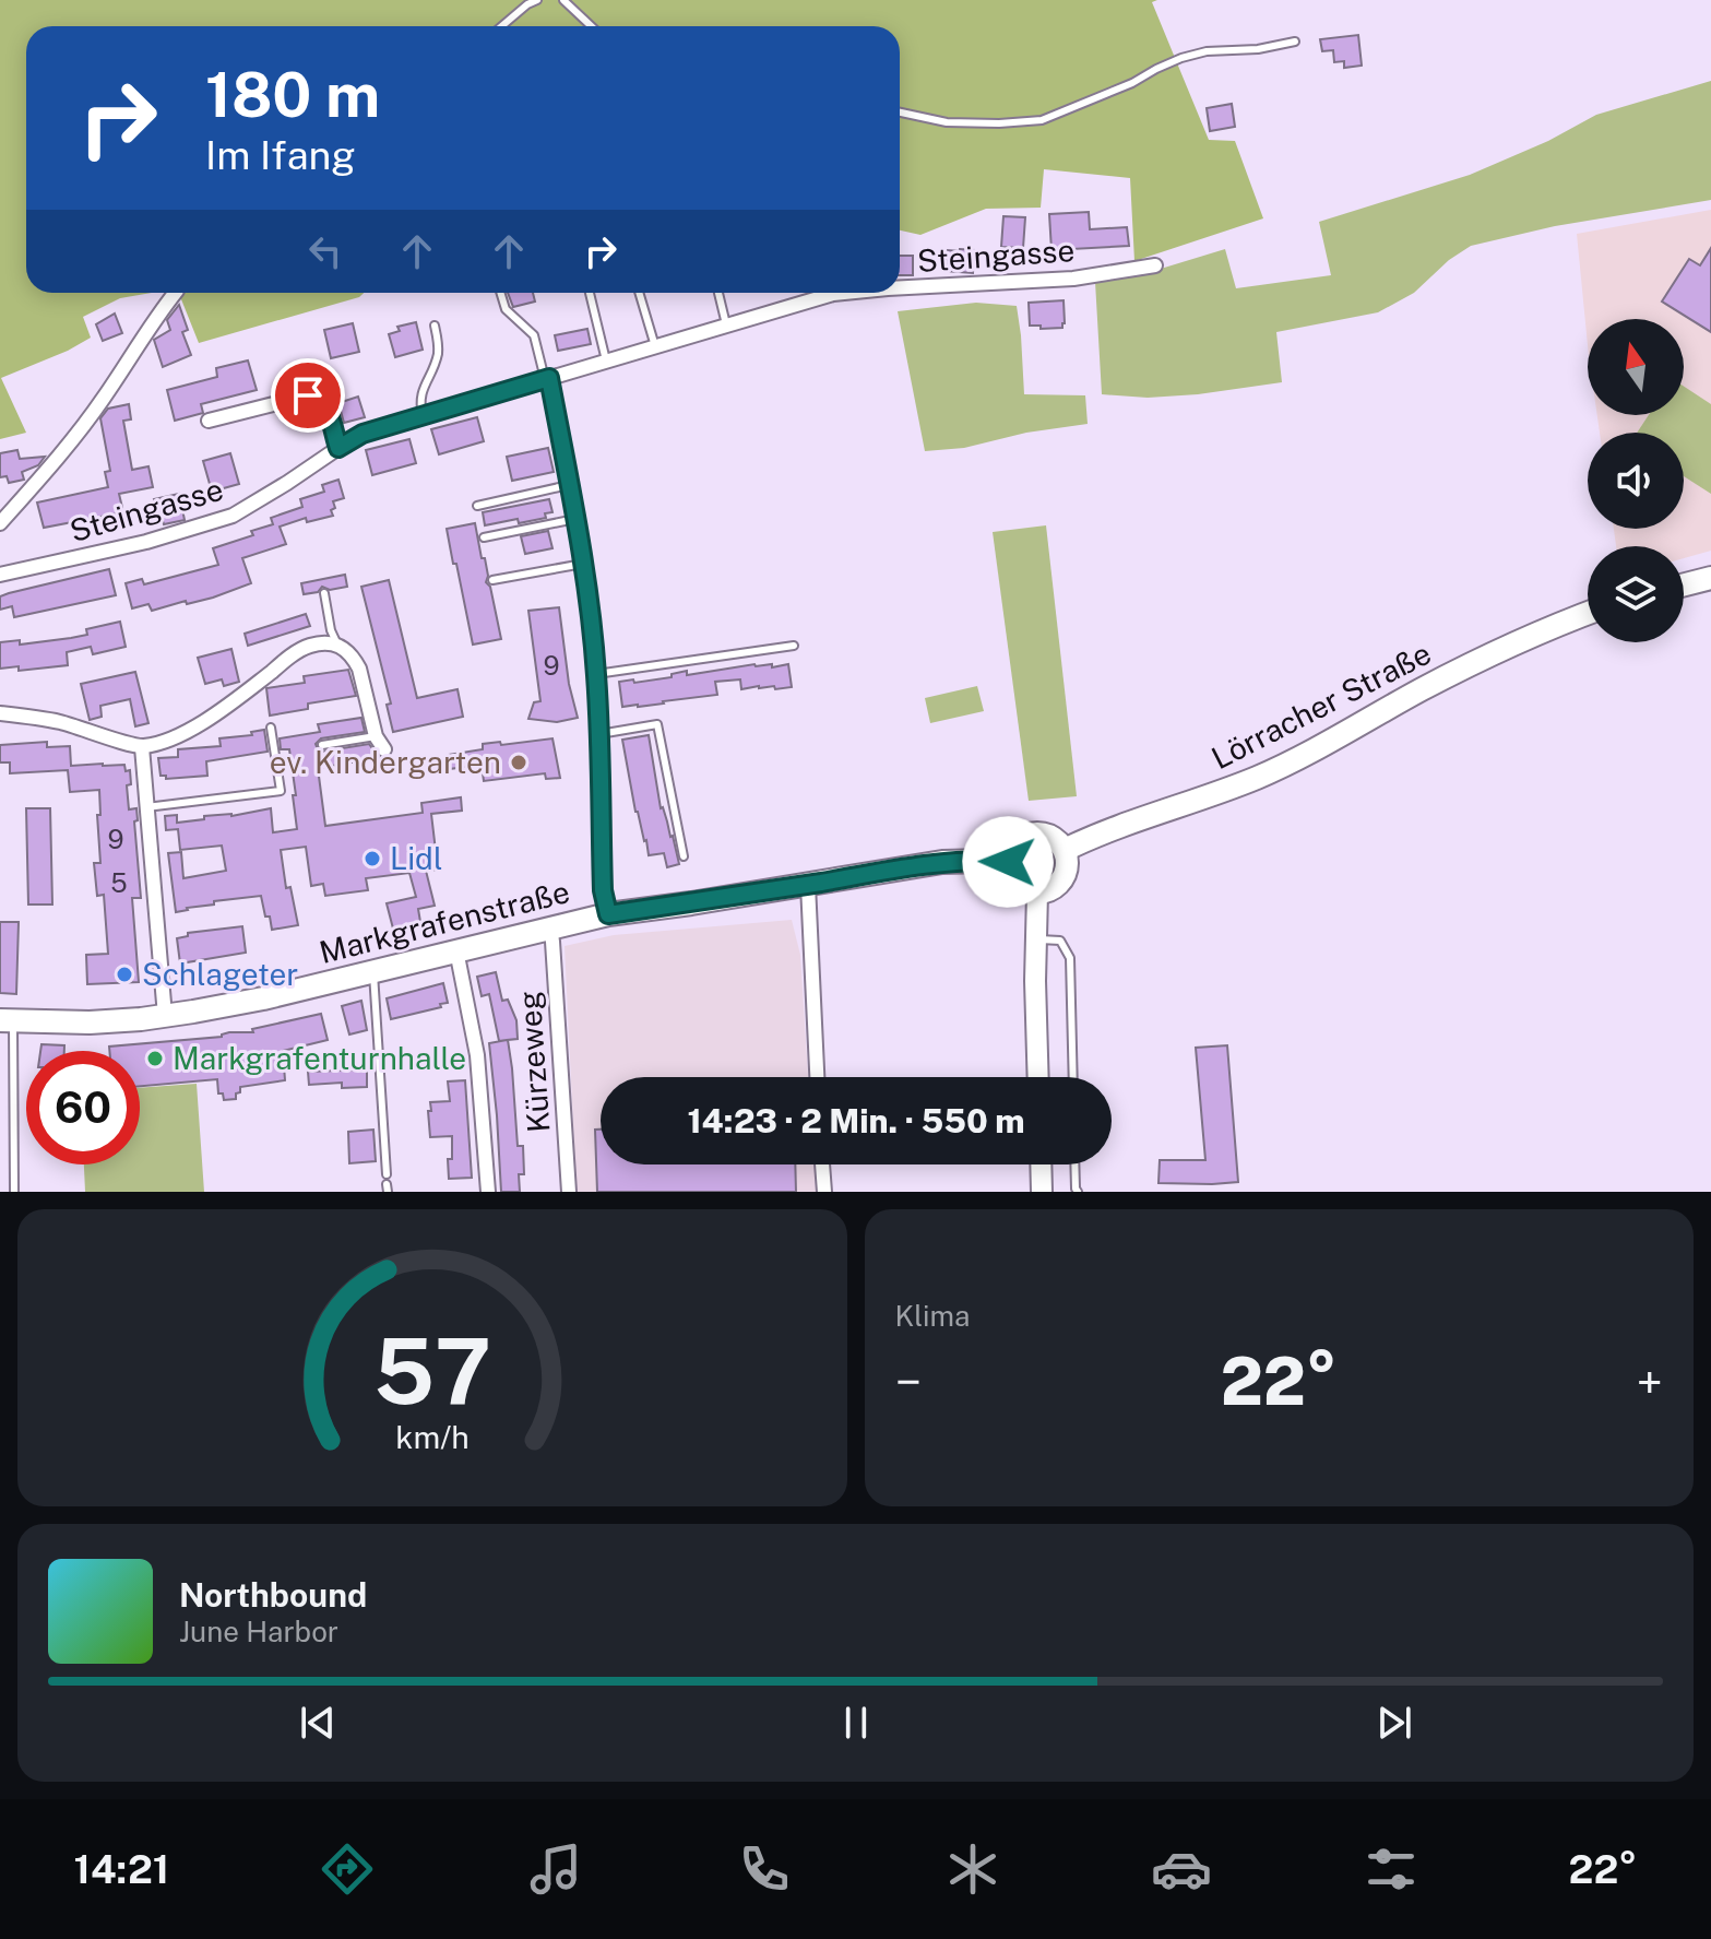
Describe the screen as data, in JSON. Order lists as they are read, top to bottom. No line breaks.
{"streets":{"main road":["Lörracher Straße","Markgrafenstraße"],"street":["Steingasse","Kürzeweg"]},"crossings":[["Lörracher Straße","Markgrafenstraße"],["Markgrafenstraße","Kürzeweg"]],"places":["ev. Kindergarten","Lidl","Schlageter","Markgrafenturnhalle"],"house_numbers":["9","9","5"],"north":"top","page":{"turn":["180 m","Im Ifang"],"limit":"60","trip":"14:23 · 2 Min. · 550 m","tile":"Klima","heat":["−","22°","+"],"song":["Northbound","June Harbor"],"tabs":["14:21","22°"],"gauge":["57","km/h"]}}
